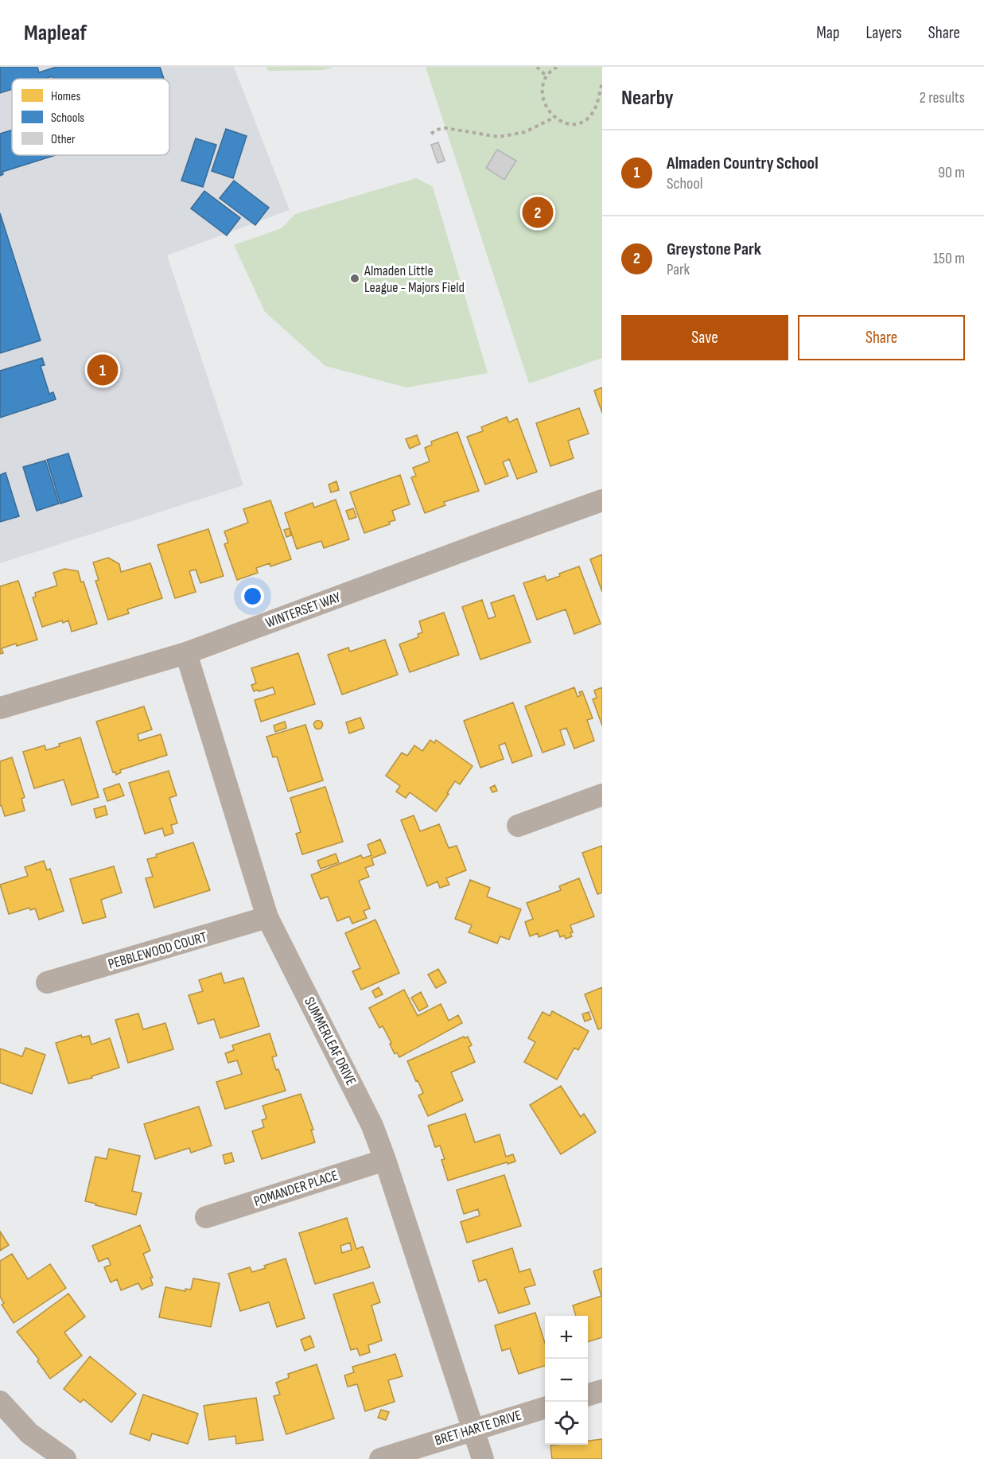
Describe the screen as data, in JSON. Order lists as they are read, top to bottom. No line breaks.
{"streets":{"street":["WINTERSET WAY","PEBBLEWOOD COURT","SUMMERLEAF DRIVE","POMANDER PLACE","BRET HARTE DRIVE"]},"crossings":[["WINTERSET WAY","SUMMERLEAF DRIVE"],["PEBBLEWOOD COURT","SUMMERLEAF DRIVE"],["SUMMERLEAF DRIVE","POMANDER PLACE"],["SUMMERLEAF DRIVE","BRET HARTE DRIVE"]],"places":["Almaden Little League - Majors Field"],"legend":["Homes","Schools","Other"],"page":{"header":"Mapleaf","nav":["Map","Layers","Share"],"heading":["Nearby","2 results"],"list":[{"mark":"1","name":"Almaden Country School","note":"School","value":"90 m"},{"mark":"2","name":"Greystone Park","note":"Park","value":"150 m"}],"pins":["2","1"],"buttons":["Save","Share"],"map_buttons":["+","−"]}}
